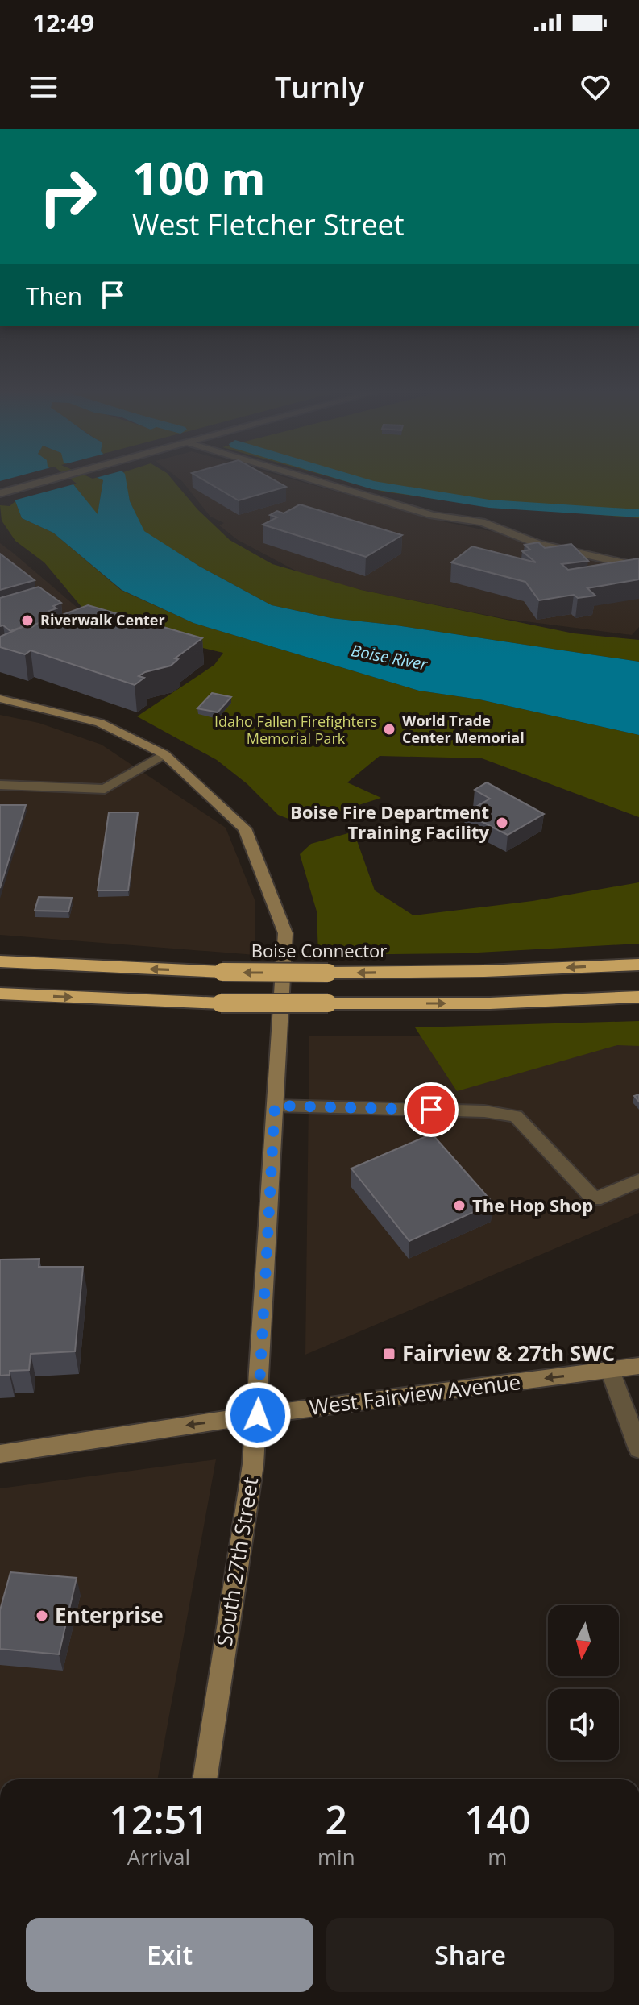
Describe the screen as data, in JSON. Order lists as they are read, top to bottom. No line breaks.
{"streets":{"highway":["Boise Connector"],"main road":["West Fairview Avenue","South 27th Street"]},"crossings":[["West Fairview Avenue","South 27th Street"]],"one_way":["West Fairview Avenue"],"water":["Boise River"],"parks":["Idaho Fallen Firefighters Memorial Park"],"places":{"other":["Riverwalk Center","World Trade Center Memorial","Boise Fire Department Training Facility","The Hop Shop","Enterprise"],"transit":["Fairview & 27th SWC"]},"north":"bottom","page":{"status":"12:49","header":"Turnly","turn":["100 m","West Fletcher Street"],"then":"Then","eta":["12:51","Arrival","2","min","140","m"],"buttons":["Exit","Share"]}}
